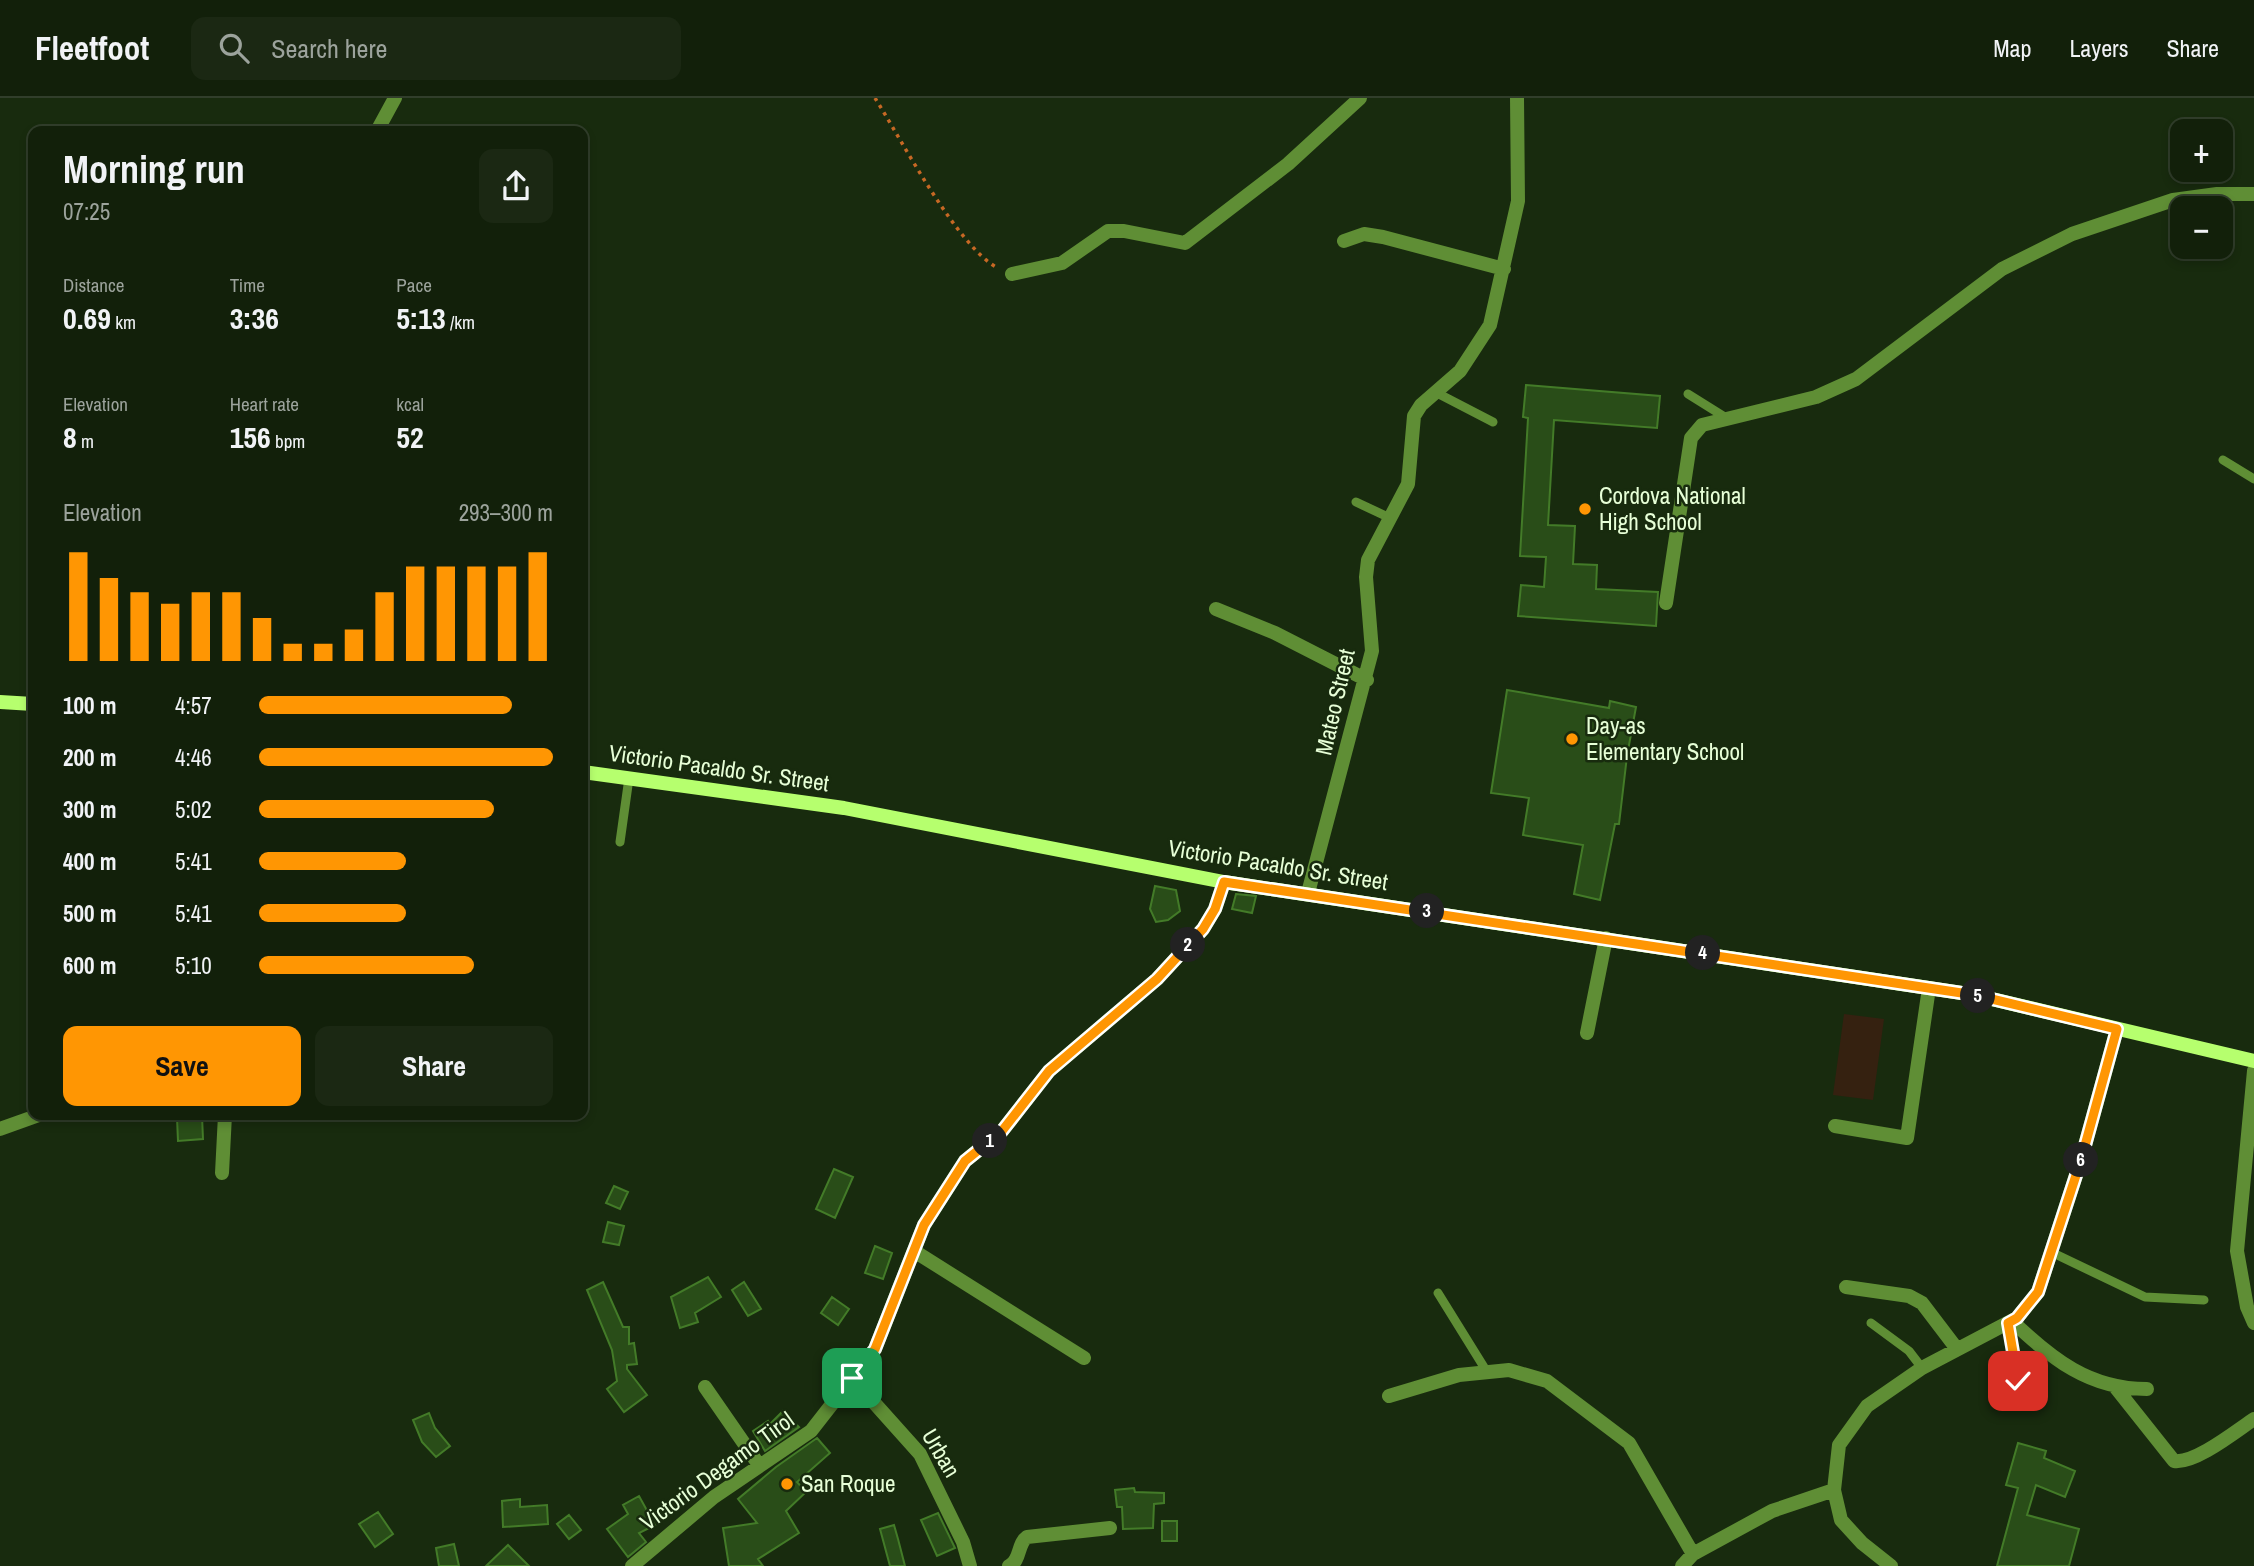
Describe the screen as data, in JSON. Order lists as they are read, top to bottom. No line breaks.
{"streets":{"street":["Mateo Street","Victorio Pacaldo Sr. Street","Urban","Victorio Degamo Tirol"]},"crossings":[["Mateo Street","Victorio Pacaldo Sr. Street"],["Victorio Pacaldo Sr. Street","Victorio Degamo Tirol"],["Urban","Victorio Degamo Tirol"]],"places":["Cordova National High School","Day-as Elementary School","San Roque"],"page":{"header":"Fleetfoot","search":"Search here","nav":["Map","Layers","Share"],"map_buttons":["+","−"],"heading":["Morning run","07:25"],"stats":[["Distance","0.69 km"],["Time","3:36"],["Pace","5:13 /km"],["Elevation","8 m"],["Heart rate","156 bpm"],["kcal","52"]],"chart":["Elevation","293–300 m"],"list":[{"name":"100 m","note":"4:57"},{"name":"200 m","note":"4:46"},{"name":"300 m","note":"5:02"},{"name":"400 m","note":"5:41"},{"name":"500 m","note":"5:41"},{"name":"600 m","note":"5:10"}],"pins":["3","2","4","5","1","6"],"buttons":["Save","Share"]}}
